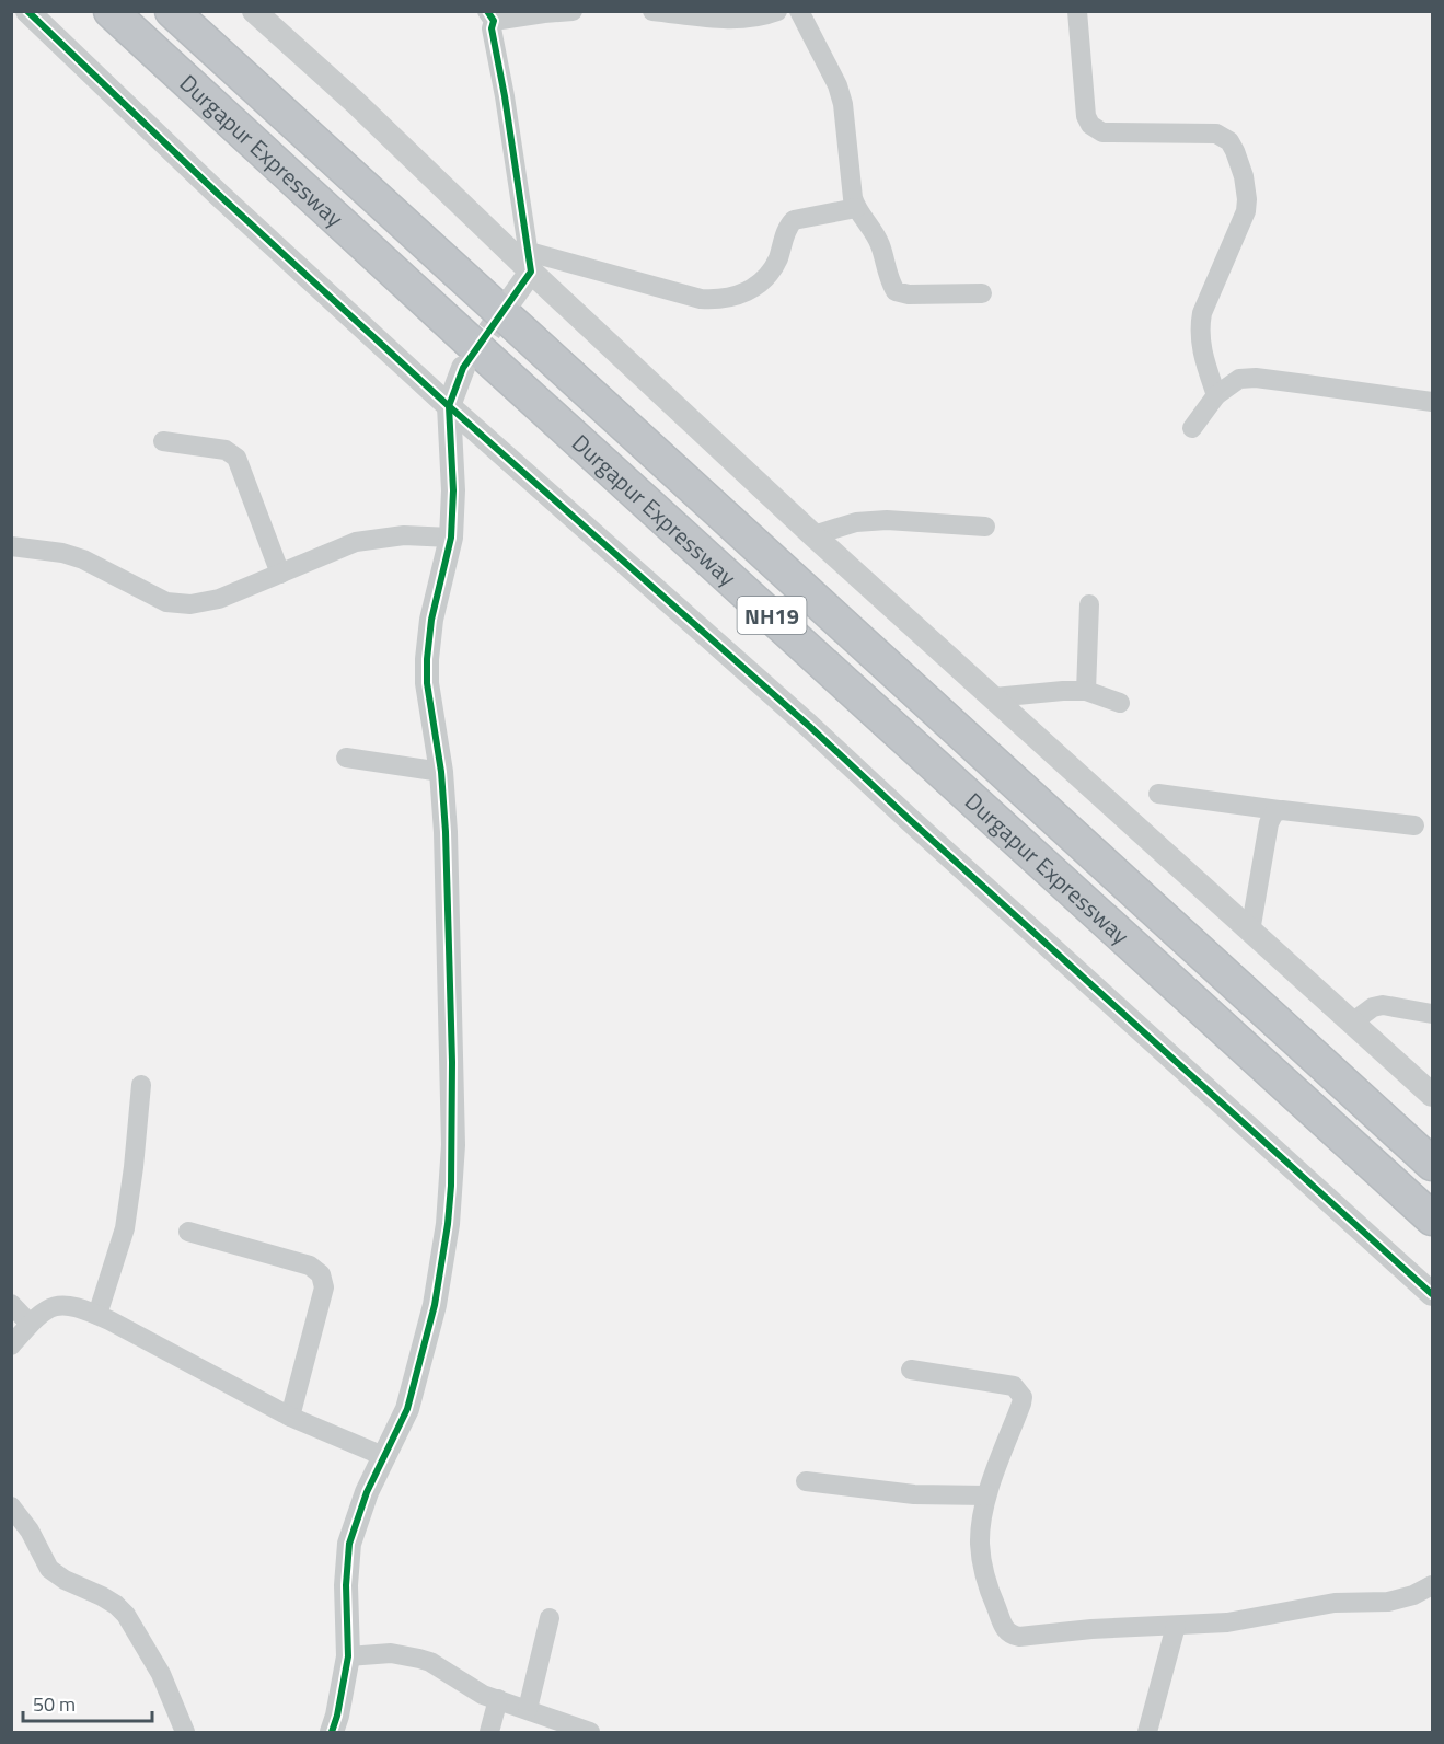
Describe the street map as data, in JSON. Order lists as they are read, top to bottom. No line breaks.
{"streets":{"highway":["Durgapur Expressway","NH19"]},"scale_bar":"50 m"}
